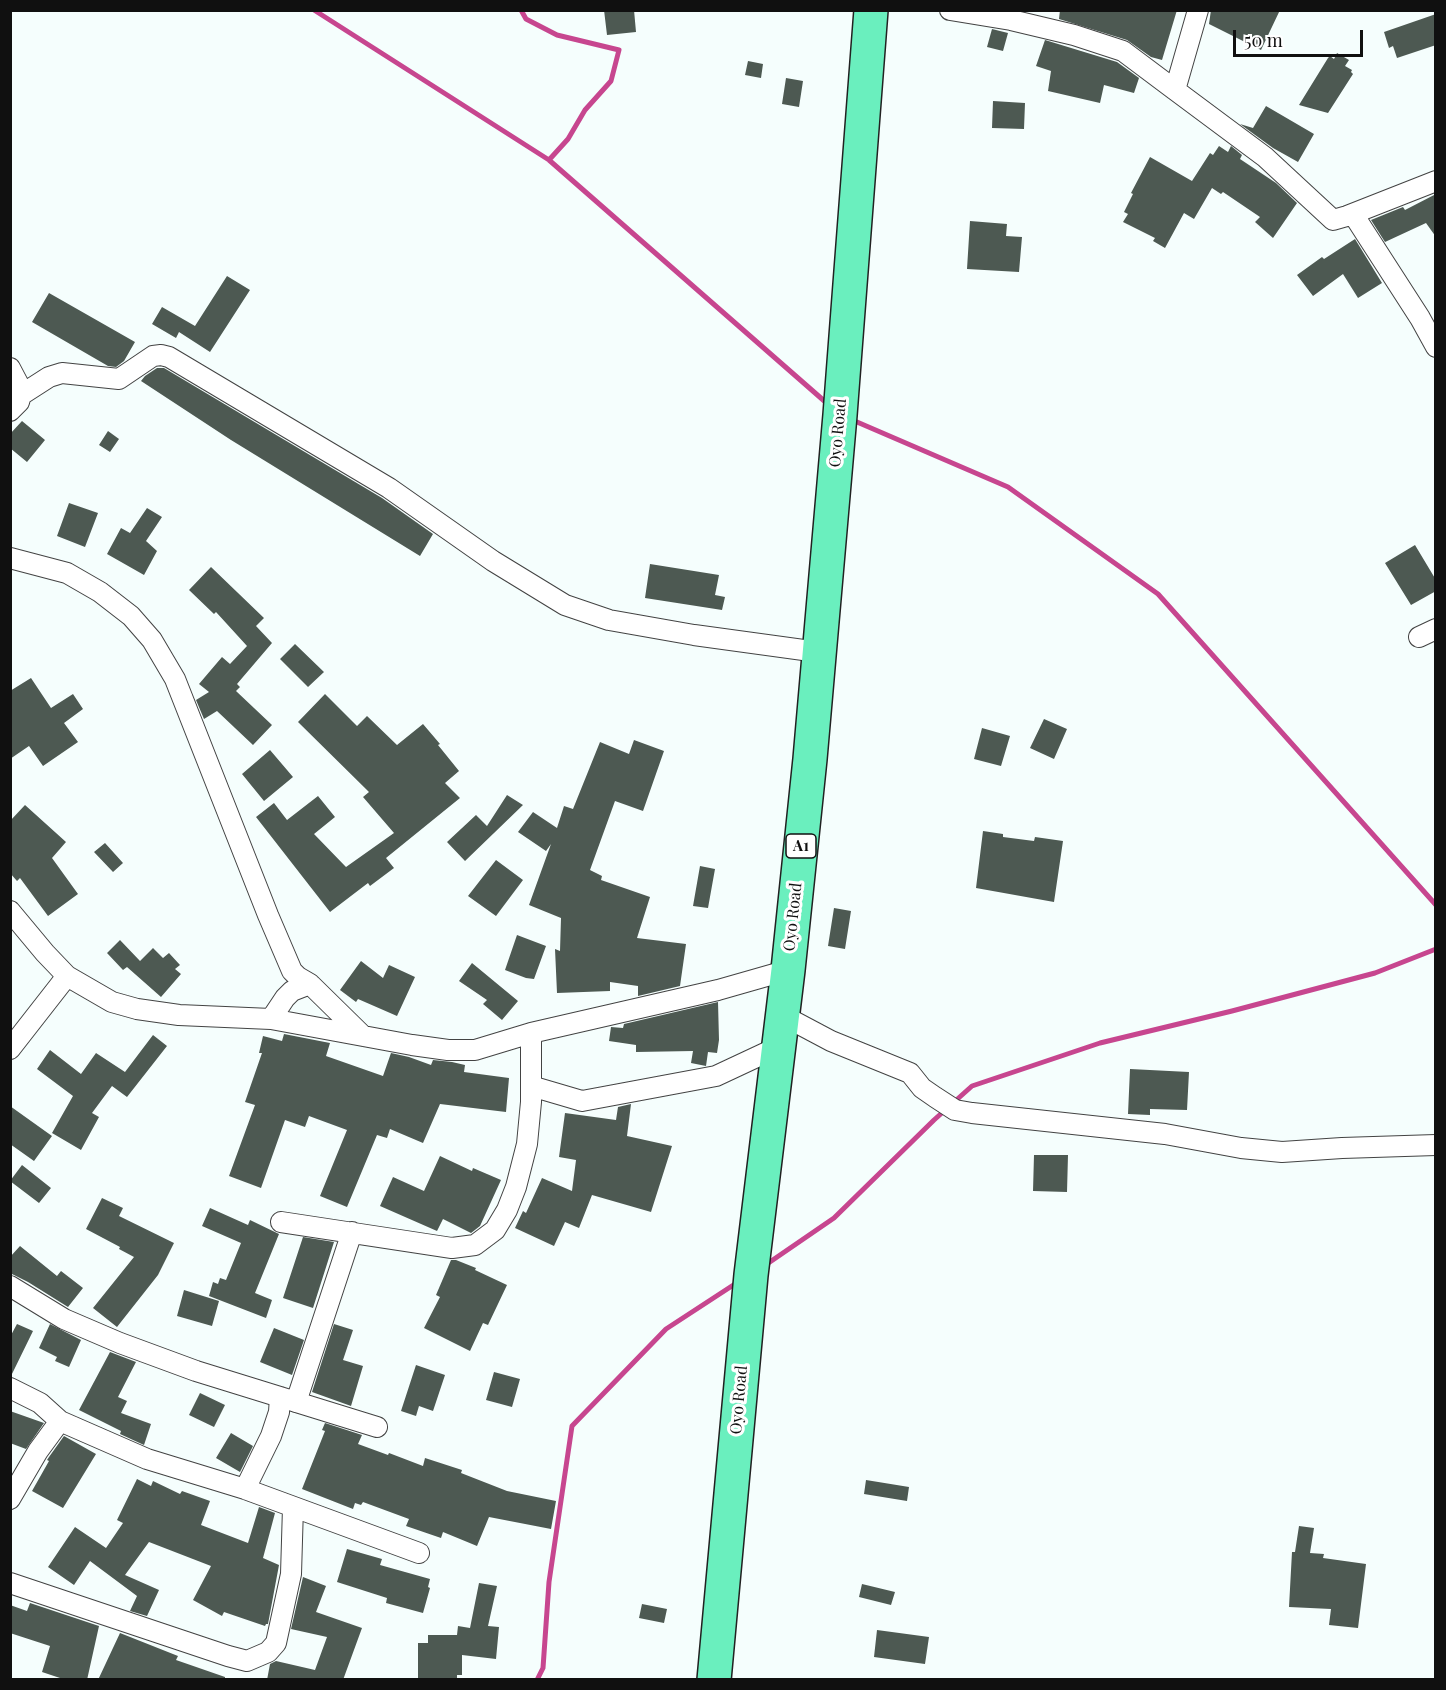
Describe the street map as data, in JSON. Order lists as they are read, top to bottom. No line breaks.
{"streets":{"highway":["Oyo Road","A1"]},"scale_bar":"50 m"}
